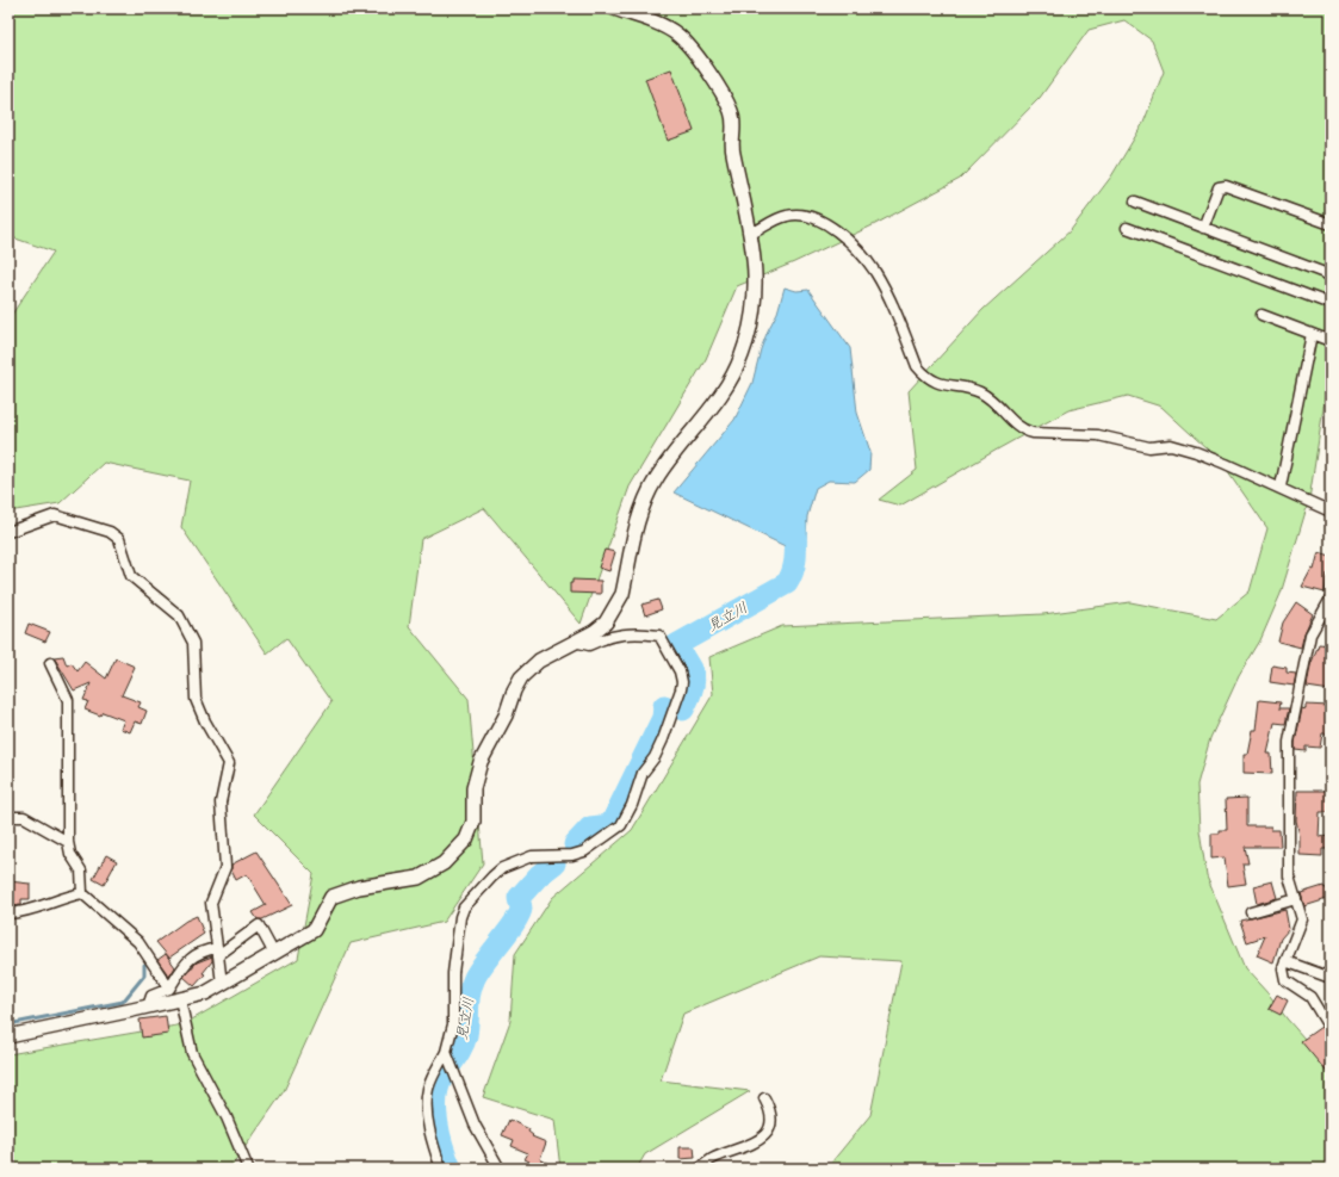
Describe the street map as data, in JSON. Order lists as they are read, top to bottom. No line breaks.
{"water":["見立川"]}
